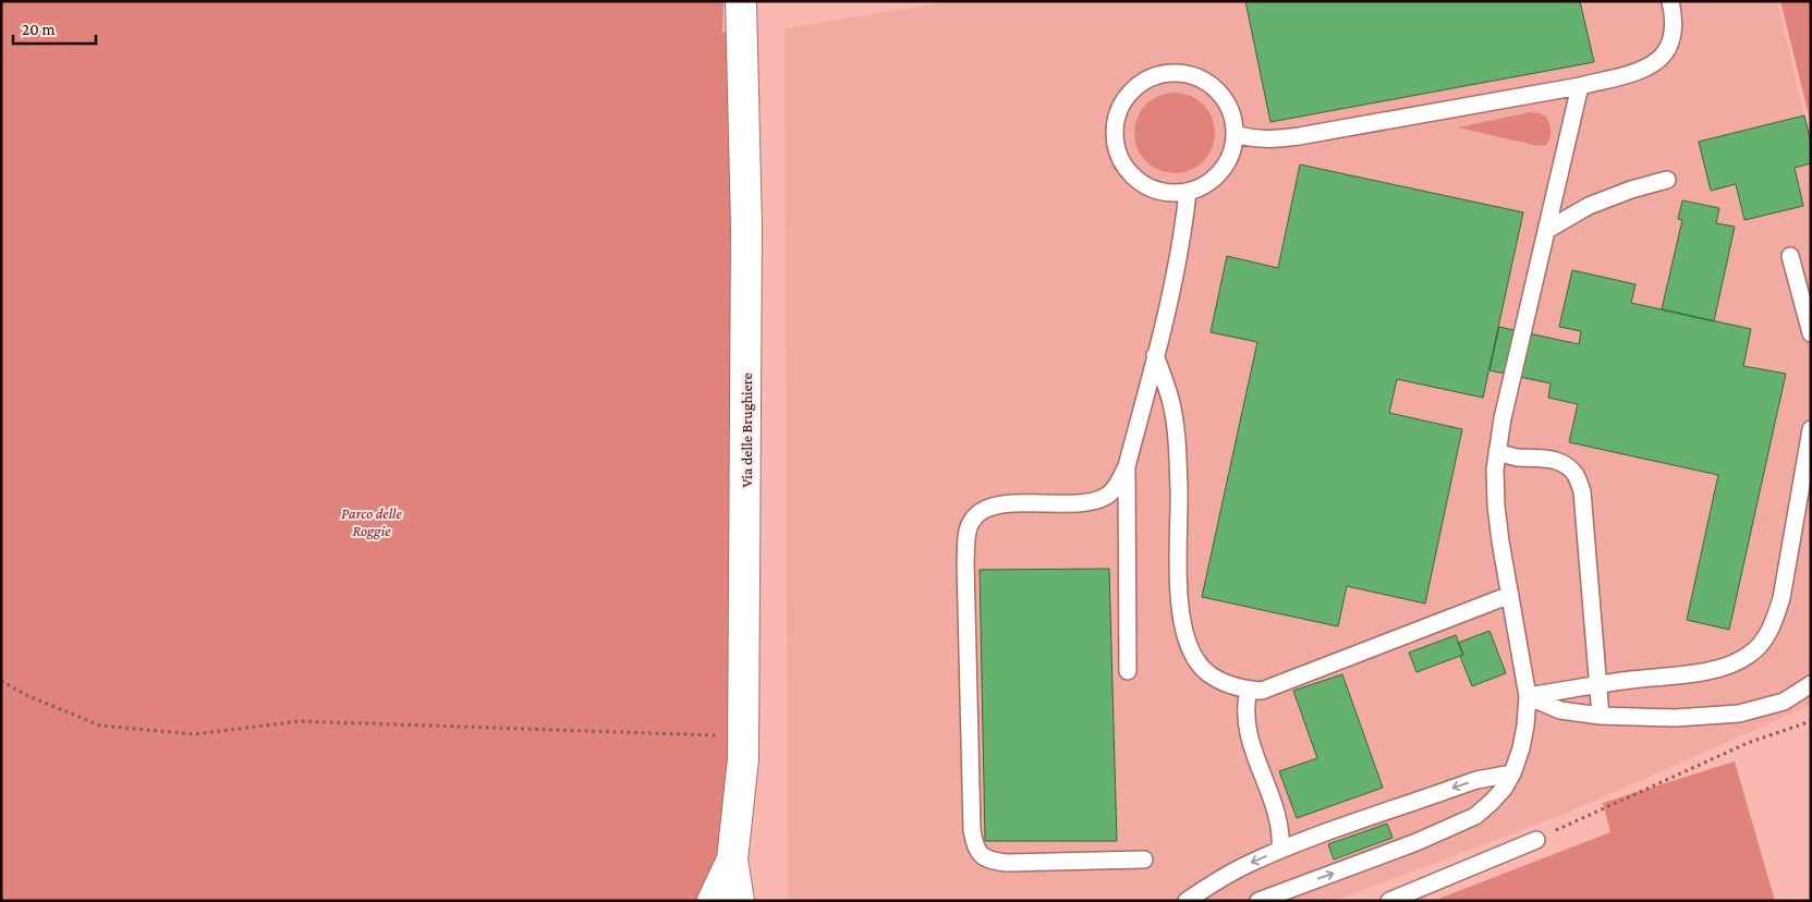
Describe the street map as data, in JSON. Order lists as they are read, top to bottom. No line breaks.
{"streets":{"street":["Via delle Brughiere"]},"parks":["Parco delle Roggie"],"scale_bar":"20 m"}
